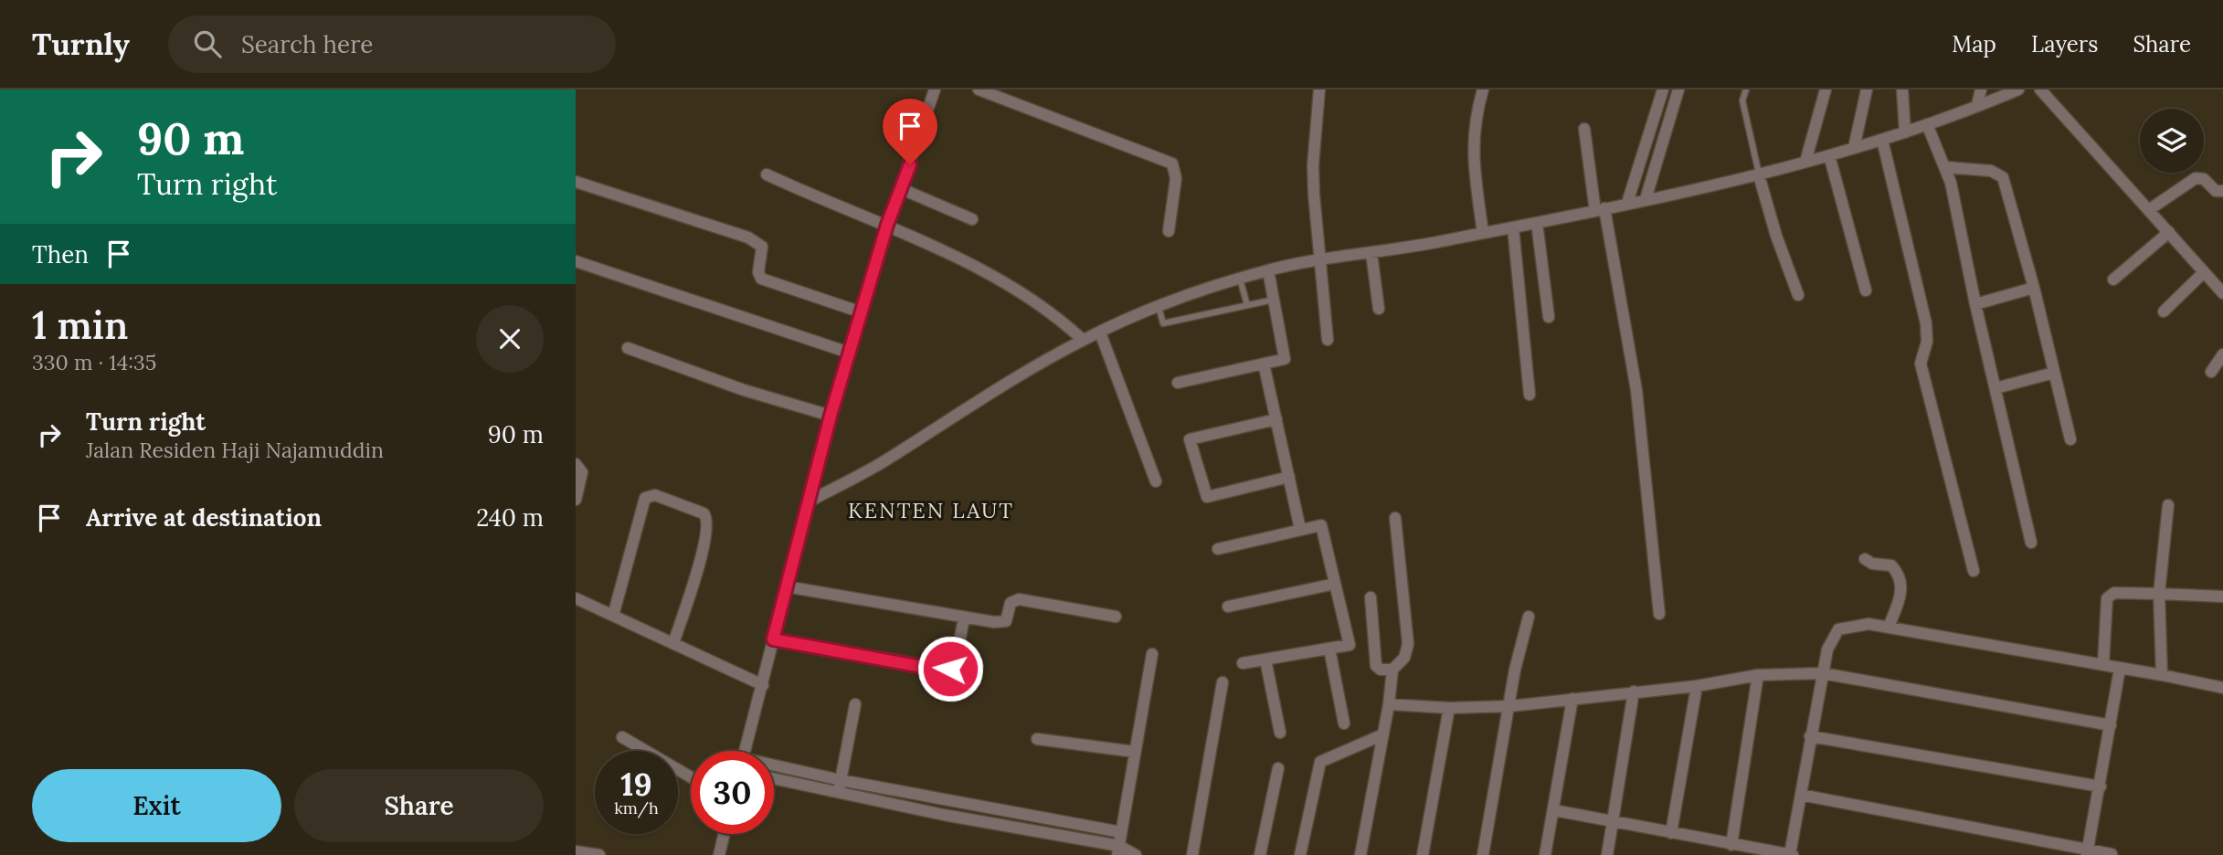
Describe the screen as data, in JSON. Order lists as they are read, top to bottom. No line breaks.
{"districts":["KENTEN LAUT"],"page":{"header":"Turnly","search":"Search here","nav":["Map","Layers","Share"],"turn":["90 m","Turn right"],"then":"Then","heading":["1 min","330 m · 14:35"],"list":[{"name":"Turn right","note":"Jalan Residen Haji Najamuddin","value":"90 m"},{"name":"Arrive at destination","value":"240 m"}],"speed":"19 km/h","limit":"30","buttons":["Exit","Share"]}}
